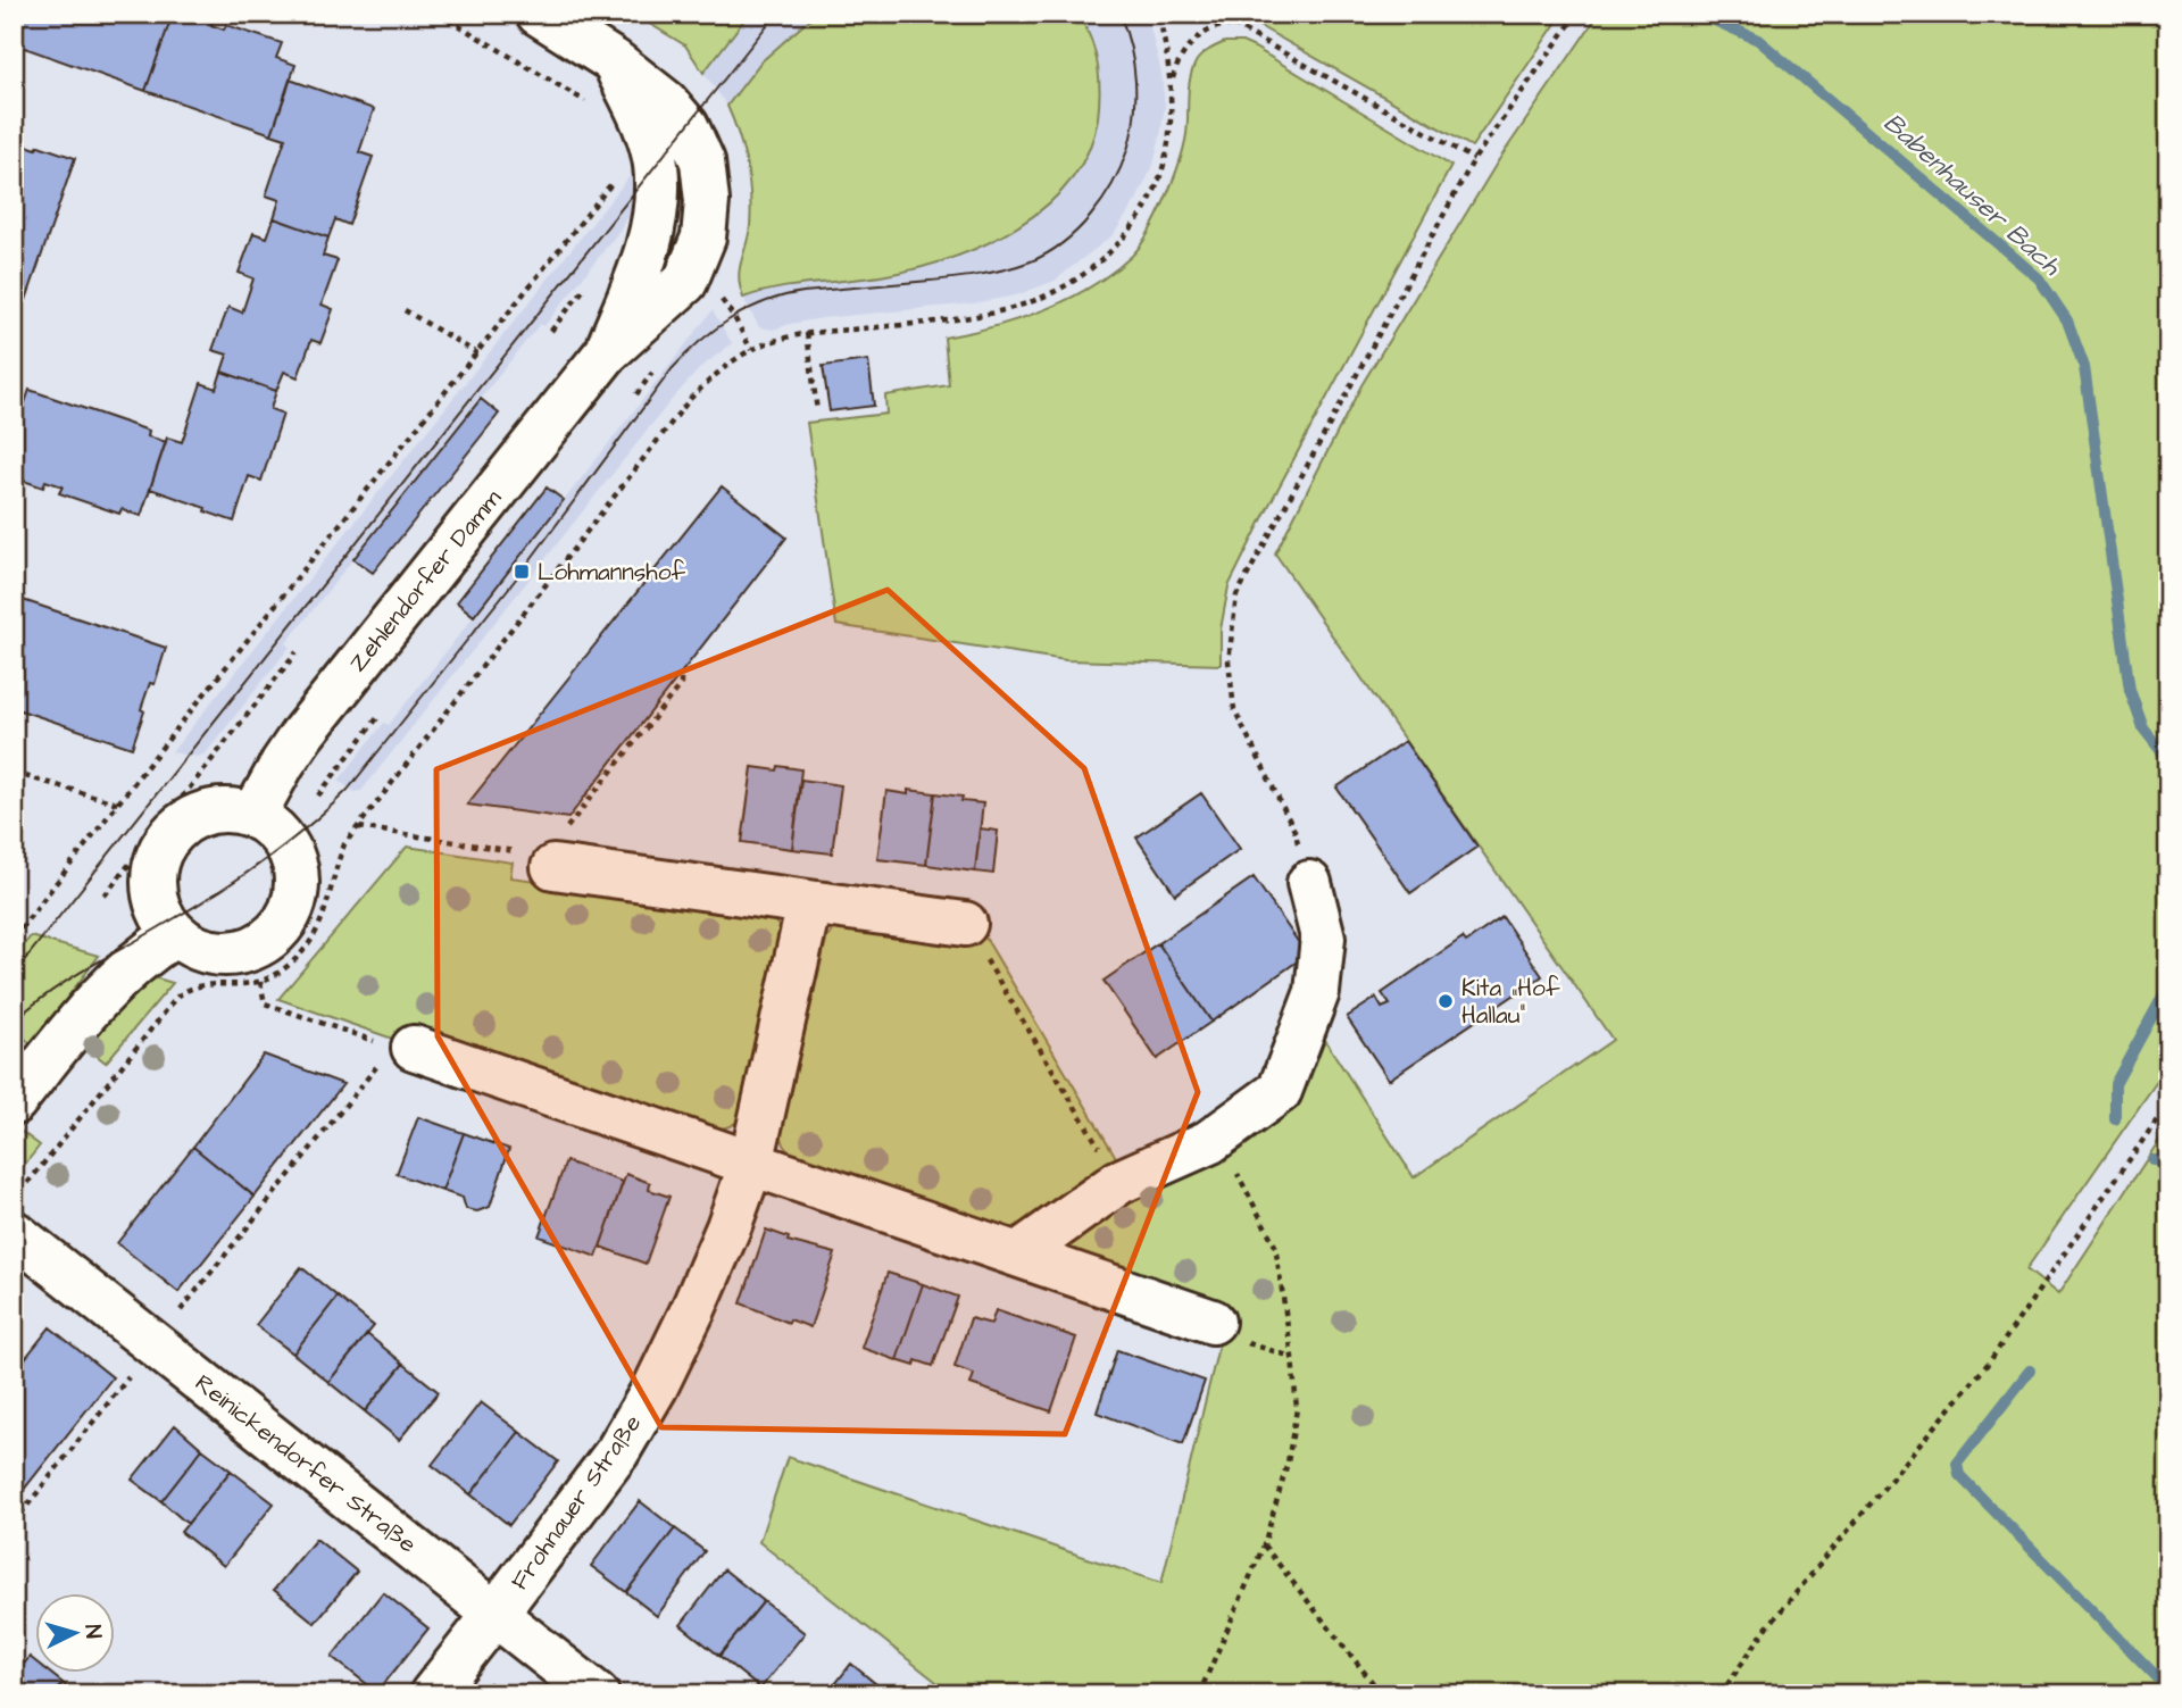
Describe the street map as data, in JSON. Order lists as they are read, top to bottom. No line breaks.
{"streets":{"street":["Zehlendorfer Damm","Reinickendorfer Straße","Frohnauer Straße"]},"crossings":[["Reinickendorfer Straße","Frohnauer Straße"]],"water":["Babenhauser Bach"],"places":{"transit":["Lohmannshof"],"other":["Kita „Hof Hallau“"]},"north":"right"}
